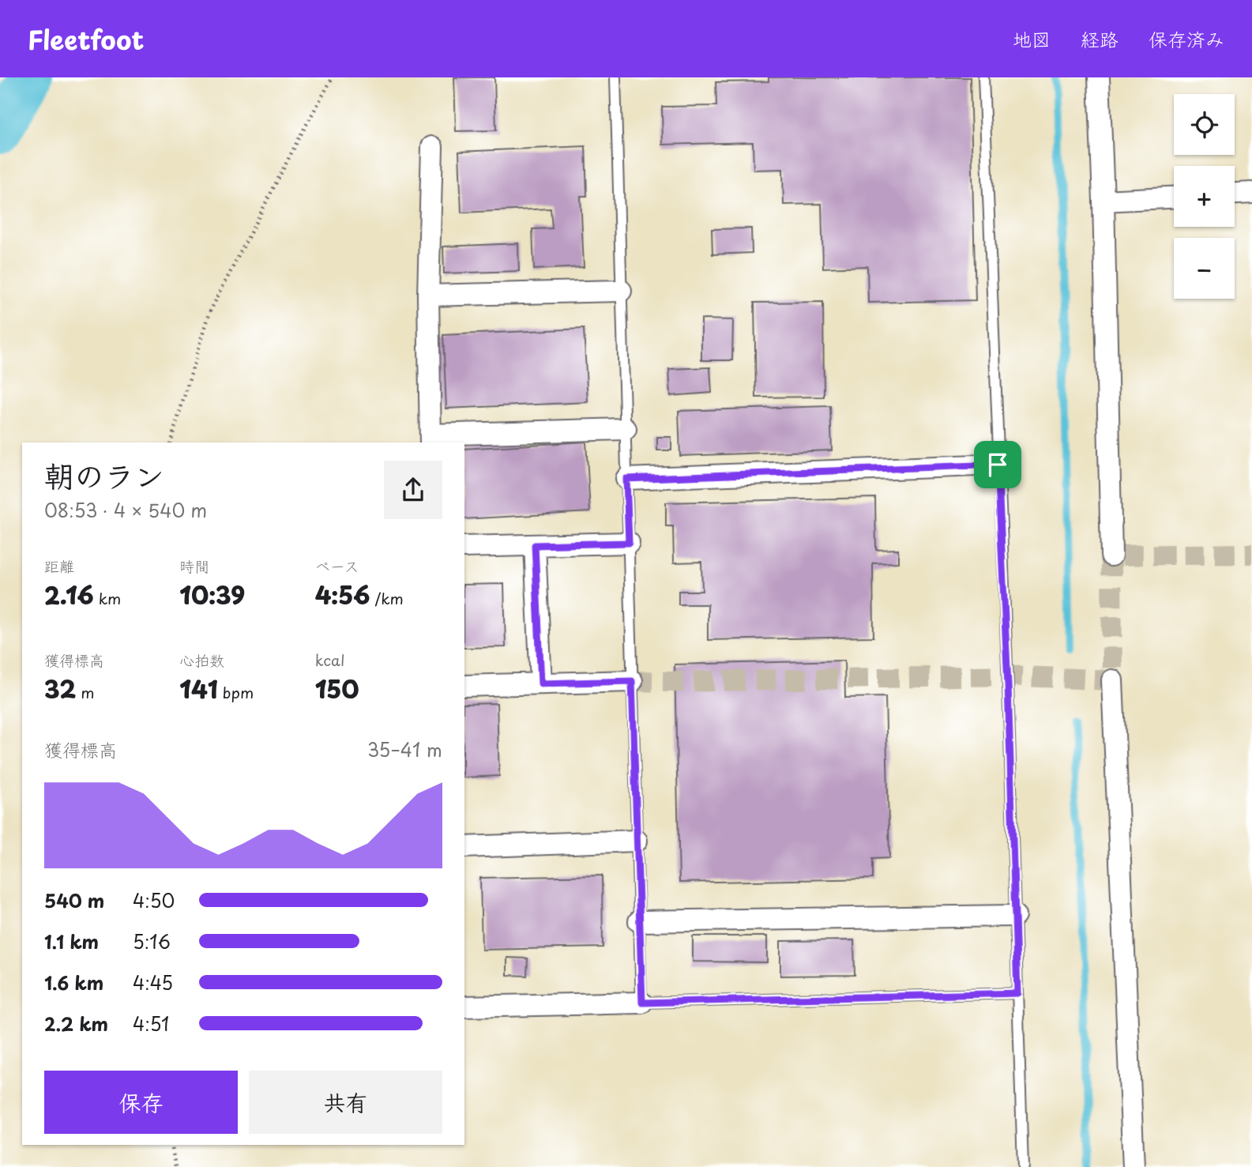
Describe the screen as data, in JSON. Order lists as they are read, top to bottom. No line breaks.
{"page":{"header":"Fleetfoot","nav":["地図","経路","保存済み"],"map_buttons":["+","−"],"heading":["朝のラン","08:53 · 4 × 540 m"],"stats":[["距離","2.16 km"],["時間","10:39"],["ペース","4:56 /km"],["獲得標高","32 m"],["心拍数","141 bpm"],["kcal","150"]],"chart":["獲得標高","35–41 m"],"list":[{"name":"540 m","note":"4:50"},{"name":"1.1 km","note":"5:16"},{"name":"1.6 km","note":"4:45"},{"name":"2.2 km","note":"4:51"}],"buttons":["保存","共有"]}}
